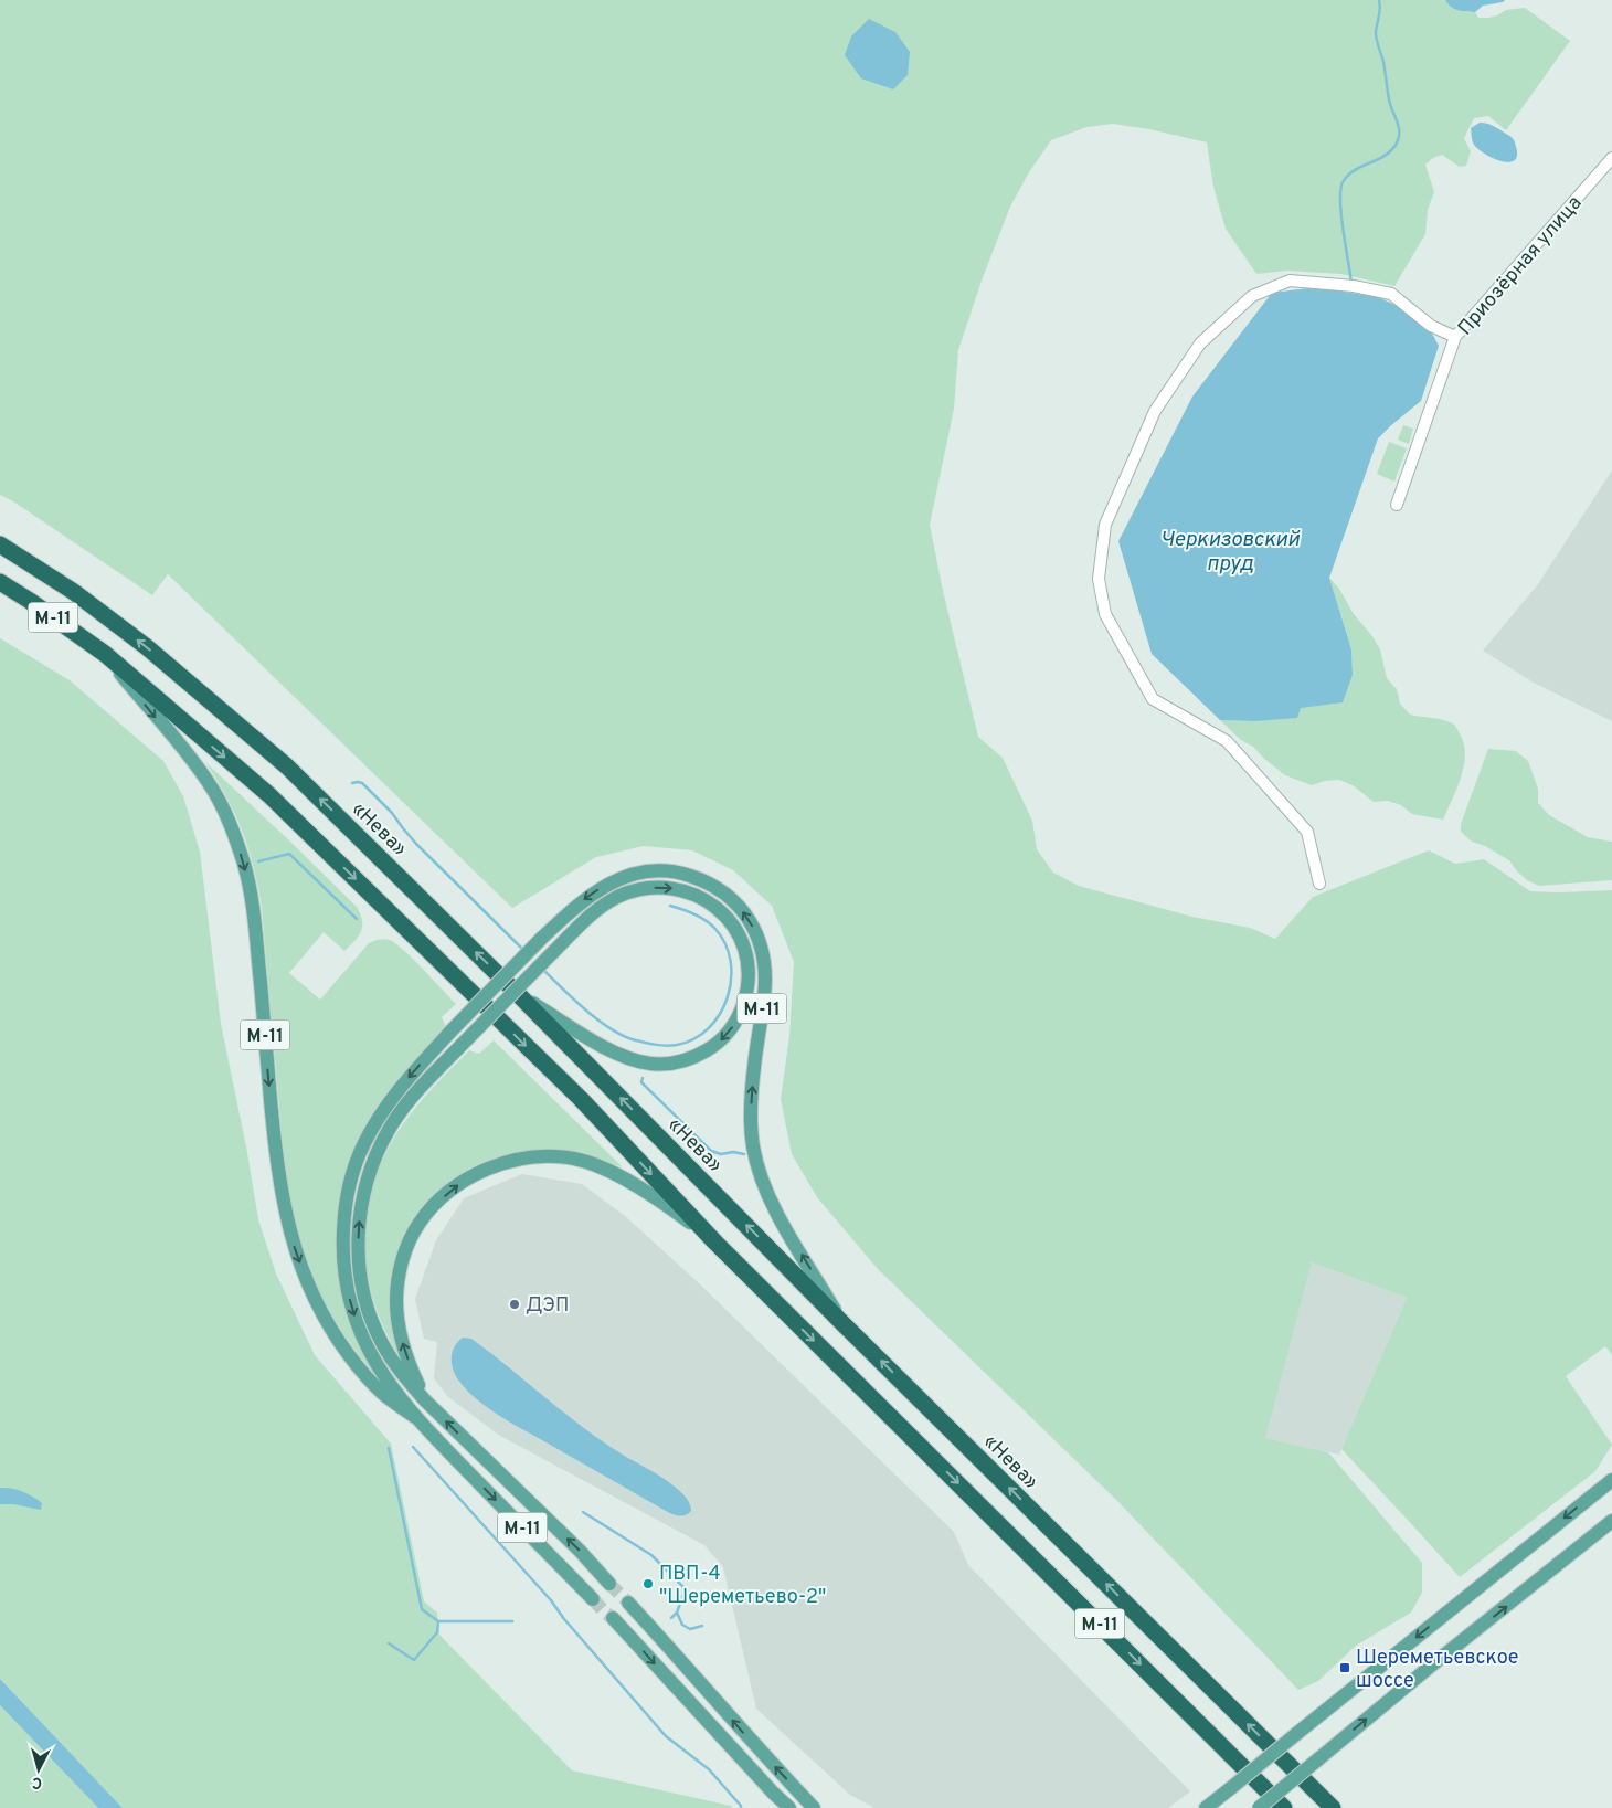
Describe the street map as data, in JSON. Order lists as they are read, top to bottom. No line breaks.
{"streets":{"highway":["М-11","«Нева»"],"street":["Приозёрная улица"]},"crossings":[["М-11","«Нева»"]],"water":["Черкизовский пруд"],"places":{"other":["ДЭП","ПВП-4 \"Шереметьево-2\""],"transit":["Шереметьевское шоссе"]},"north":"bottom"}
